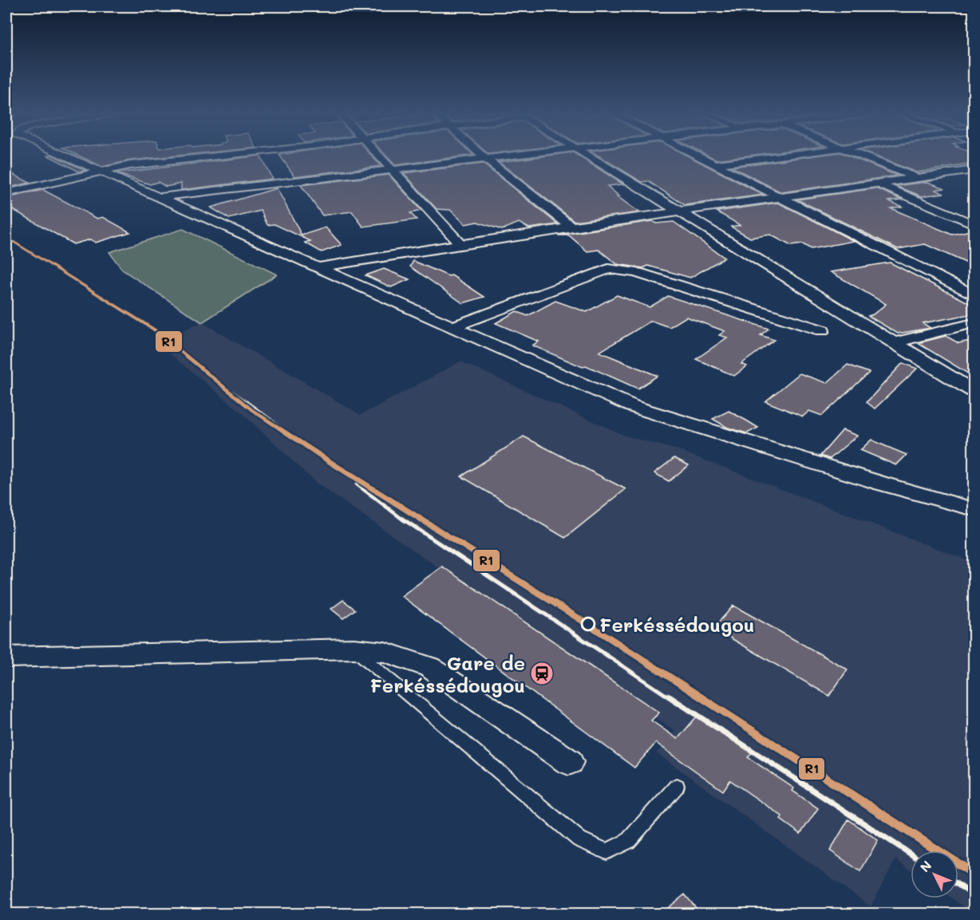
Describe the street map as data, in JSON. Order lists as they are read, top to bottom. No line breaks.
{"places":{"other":["Ferkéssédougou"],"station":["Gare de Ferkéssédougou"]},"lines":["transit line R1"],"north":"top left"}
